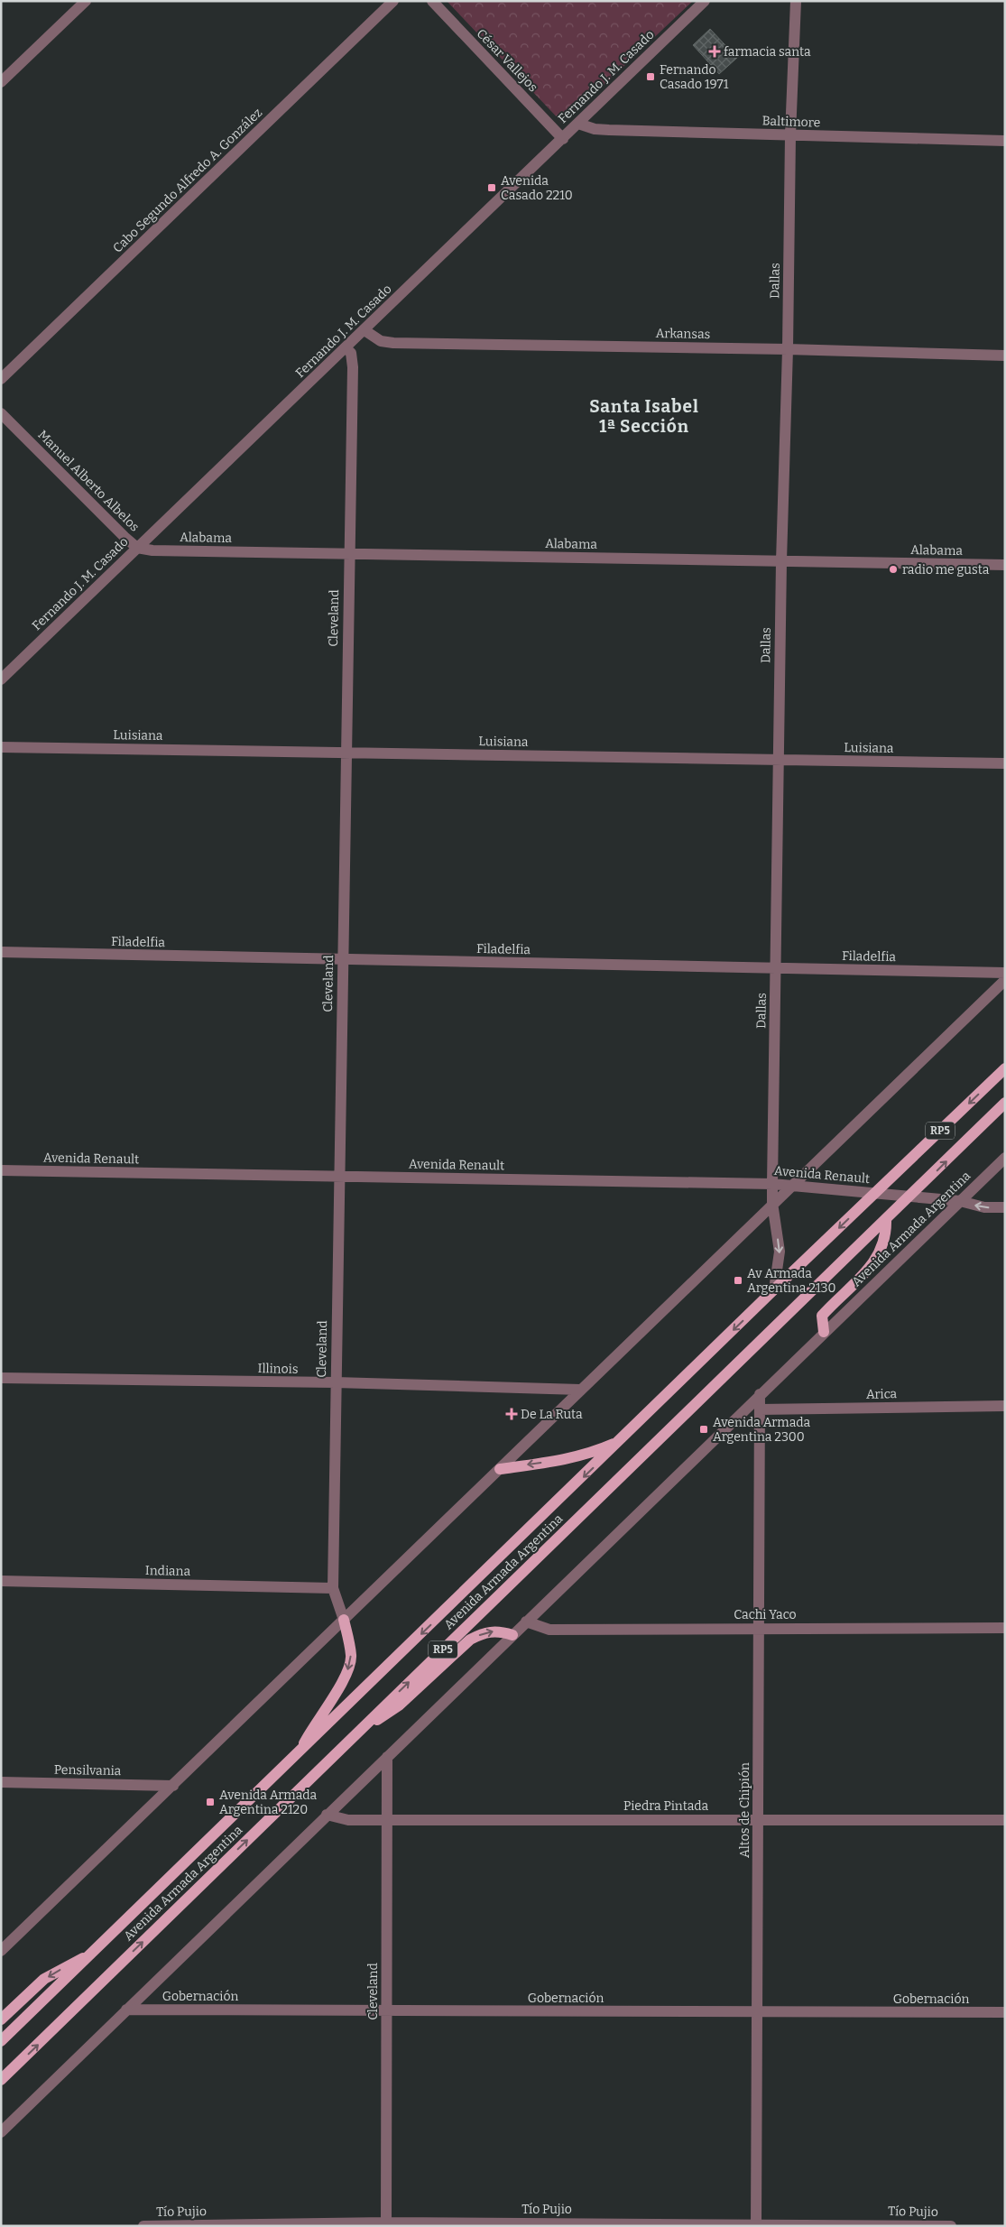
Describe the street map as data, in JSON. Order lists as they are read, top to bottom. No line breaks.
{"streets":{"main road":["RP5","Avenida Armada Argentina"],"street":["César Vallejos","Fernando J. M. Casado","Baltimore","Cabo Segundo Alfredo A. González","Dallas","Arkansas","Manuel Alberto Albelos","Alabama","Cleveland","Luisiana","Filadelfia","Avenida Renault","Illinois","Arica","Indiana","Cachi Yaco","Pensilvania","Piedra Pintada","Altos de Chipión","Gobernación","Tío Pujio"]},"crossings":[["César Vallejos","Fernando J. M. Casado"],["Fernando J. M. Casado","Baltimore"],["Fernando J. M. Casado","Arkansas"],["Fernando J. M. Casado","Manuel Alberto Albelos"],["Fernando J. M. Casado","Alabama"],["Fernando J. M. Casado","Cleveland"],["Baltimore","Dallas"],["Dallas","Arkansas"],["Dallas","Alabama"],["Dallas","Luisiana"],["Dallas","Filadelfia"],["Dallas","Avenida Renault"],["Dallas","Avenida Armada Argentina"],["Manuel Alberto Albelos","Alabama"],["Alabama","Cleveland"],["Cleveland","Luisiana"],["Cleveland","Filadelfia"],["Cleveland","Avenida Renault"],["Cleveland","Avenida Armada Argentina"],["Cleveland","Illinois"],["Cleveland","Indiana"],["Cleveland","Piedra Pintada"],["Cleveland","Gobernación"],["Cleveland","Tío Pujio"],["Avenida Renault","Avenida Armada Argentina"],["Avenida Armada Argentina","Cachi Yaco"],["Avenida Armada Argentina","Piedra Pintada"],["Avenida Armada Argentina","Altos de Chipión"],["Avenida Armada Argentina","Gobernación"],["Arica","Altos de Chipión"],["Cachi Yaco","Altos de Chipión"],["Piedra Pintada","Altos de Chipión"],["Altos de Chipión","Gobernación"],["Altos de Chipión","Tío Pujio"]],"districts":["Santa Isabel 1ª Sección"],"places":{"health":["farmacia santa","De La Ruta"],"transit":["Fernando Casado 1971","Avenida Casado 2210","Av Armada Argentina 2130","Avenida Armada Argentina 2300","Avenida Armada Argentina 2120"],"other":["radio me gusta"]}}
